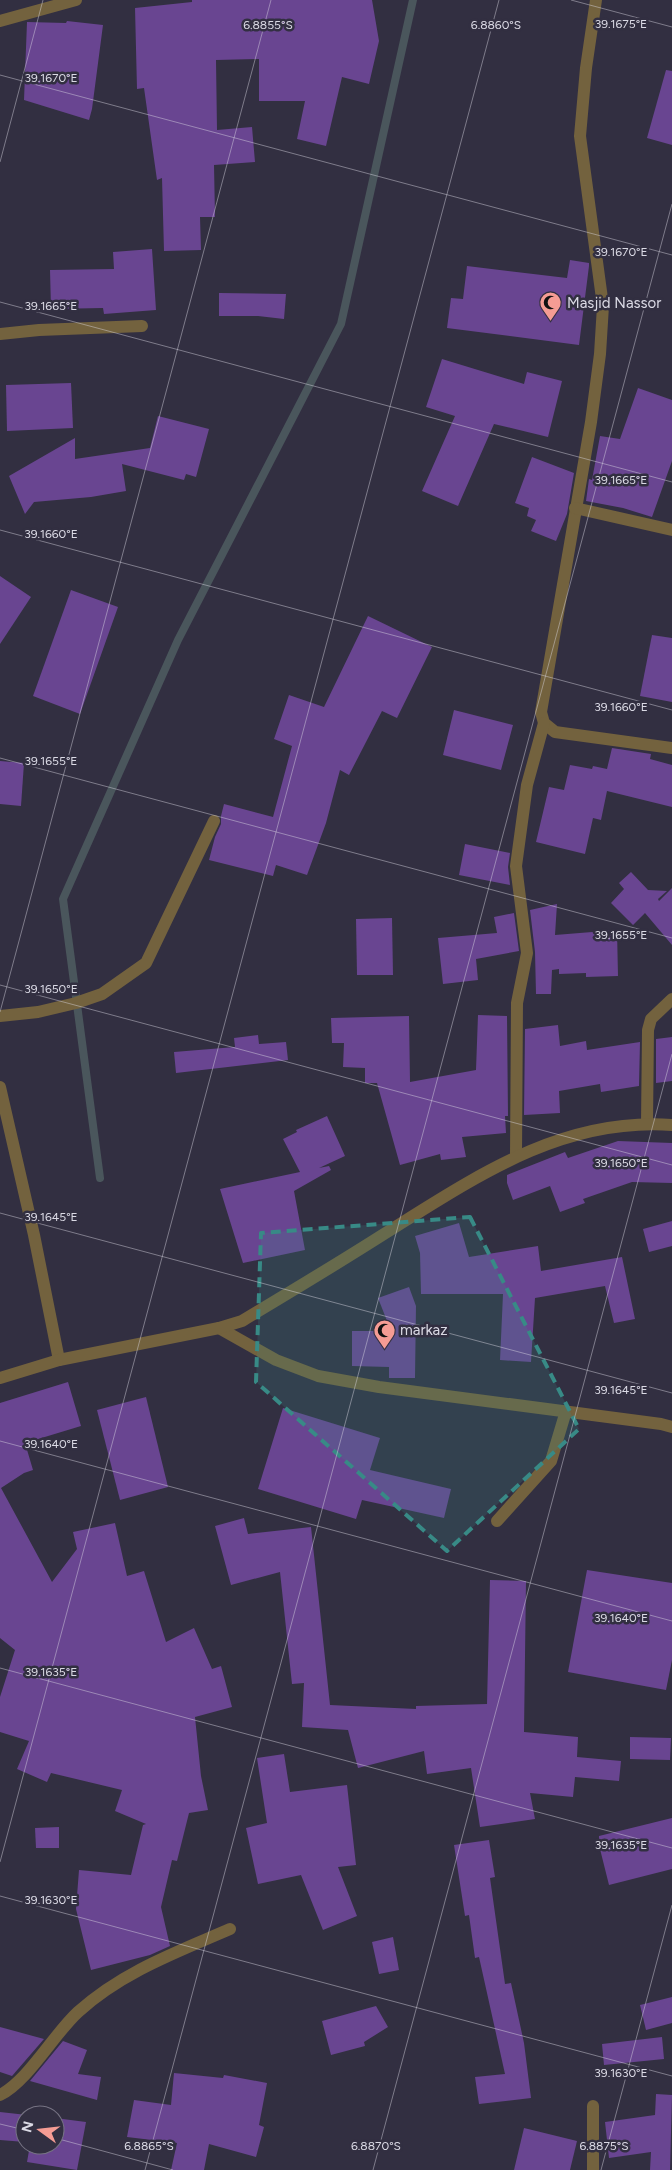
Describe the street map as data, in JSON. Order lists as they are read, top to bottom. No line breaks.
{"places":{"mosque":["Masjid Nassor","markaz"]},"north":"left","coordinates":["39.1675°E","6.8855°S","6.8860°S","39.1670°E","39.1665°E","39.1660°E","39.1655°E","39.1650°E","39.1645°E","39.1640°E","39.1635°E","39.1630°E","6.8865°S","6.8870°S","6.8875°S"]}
